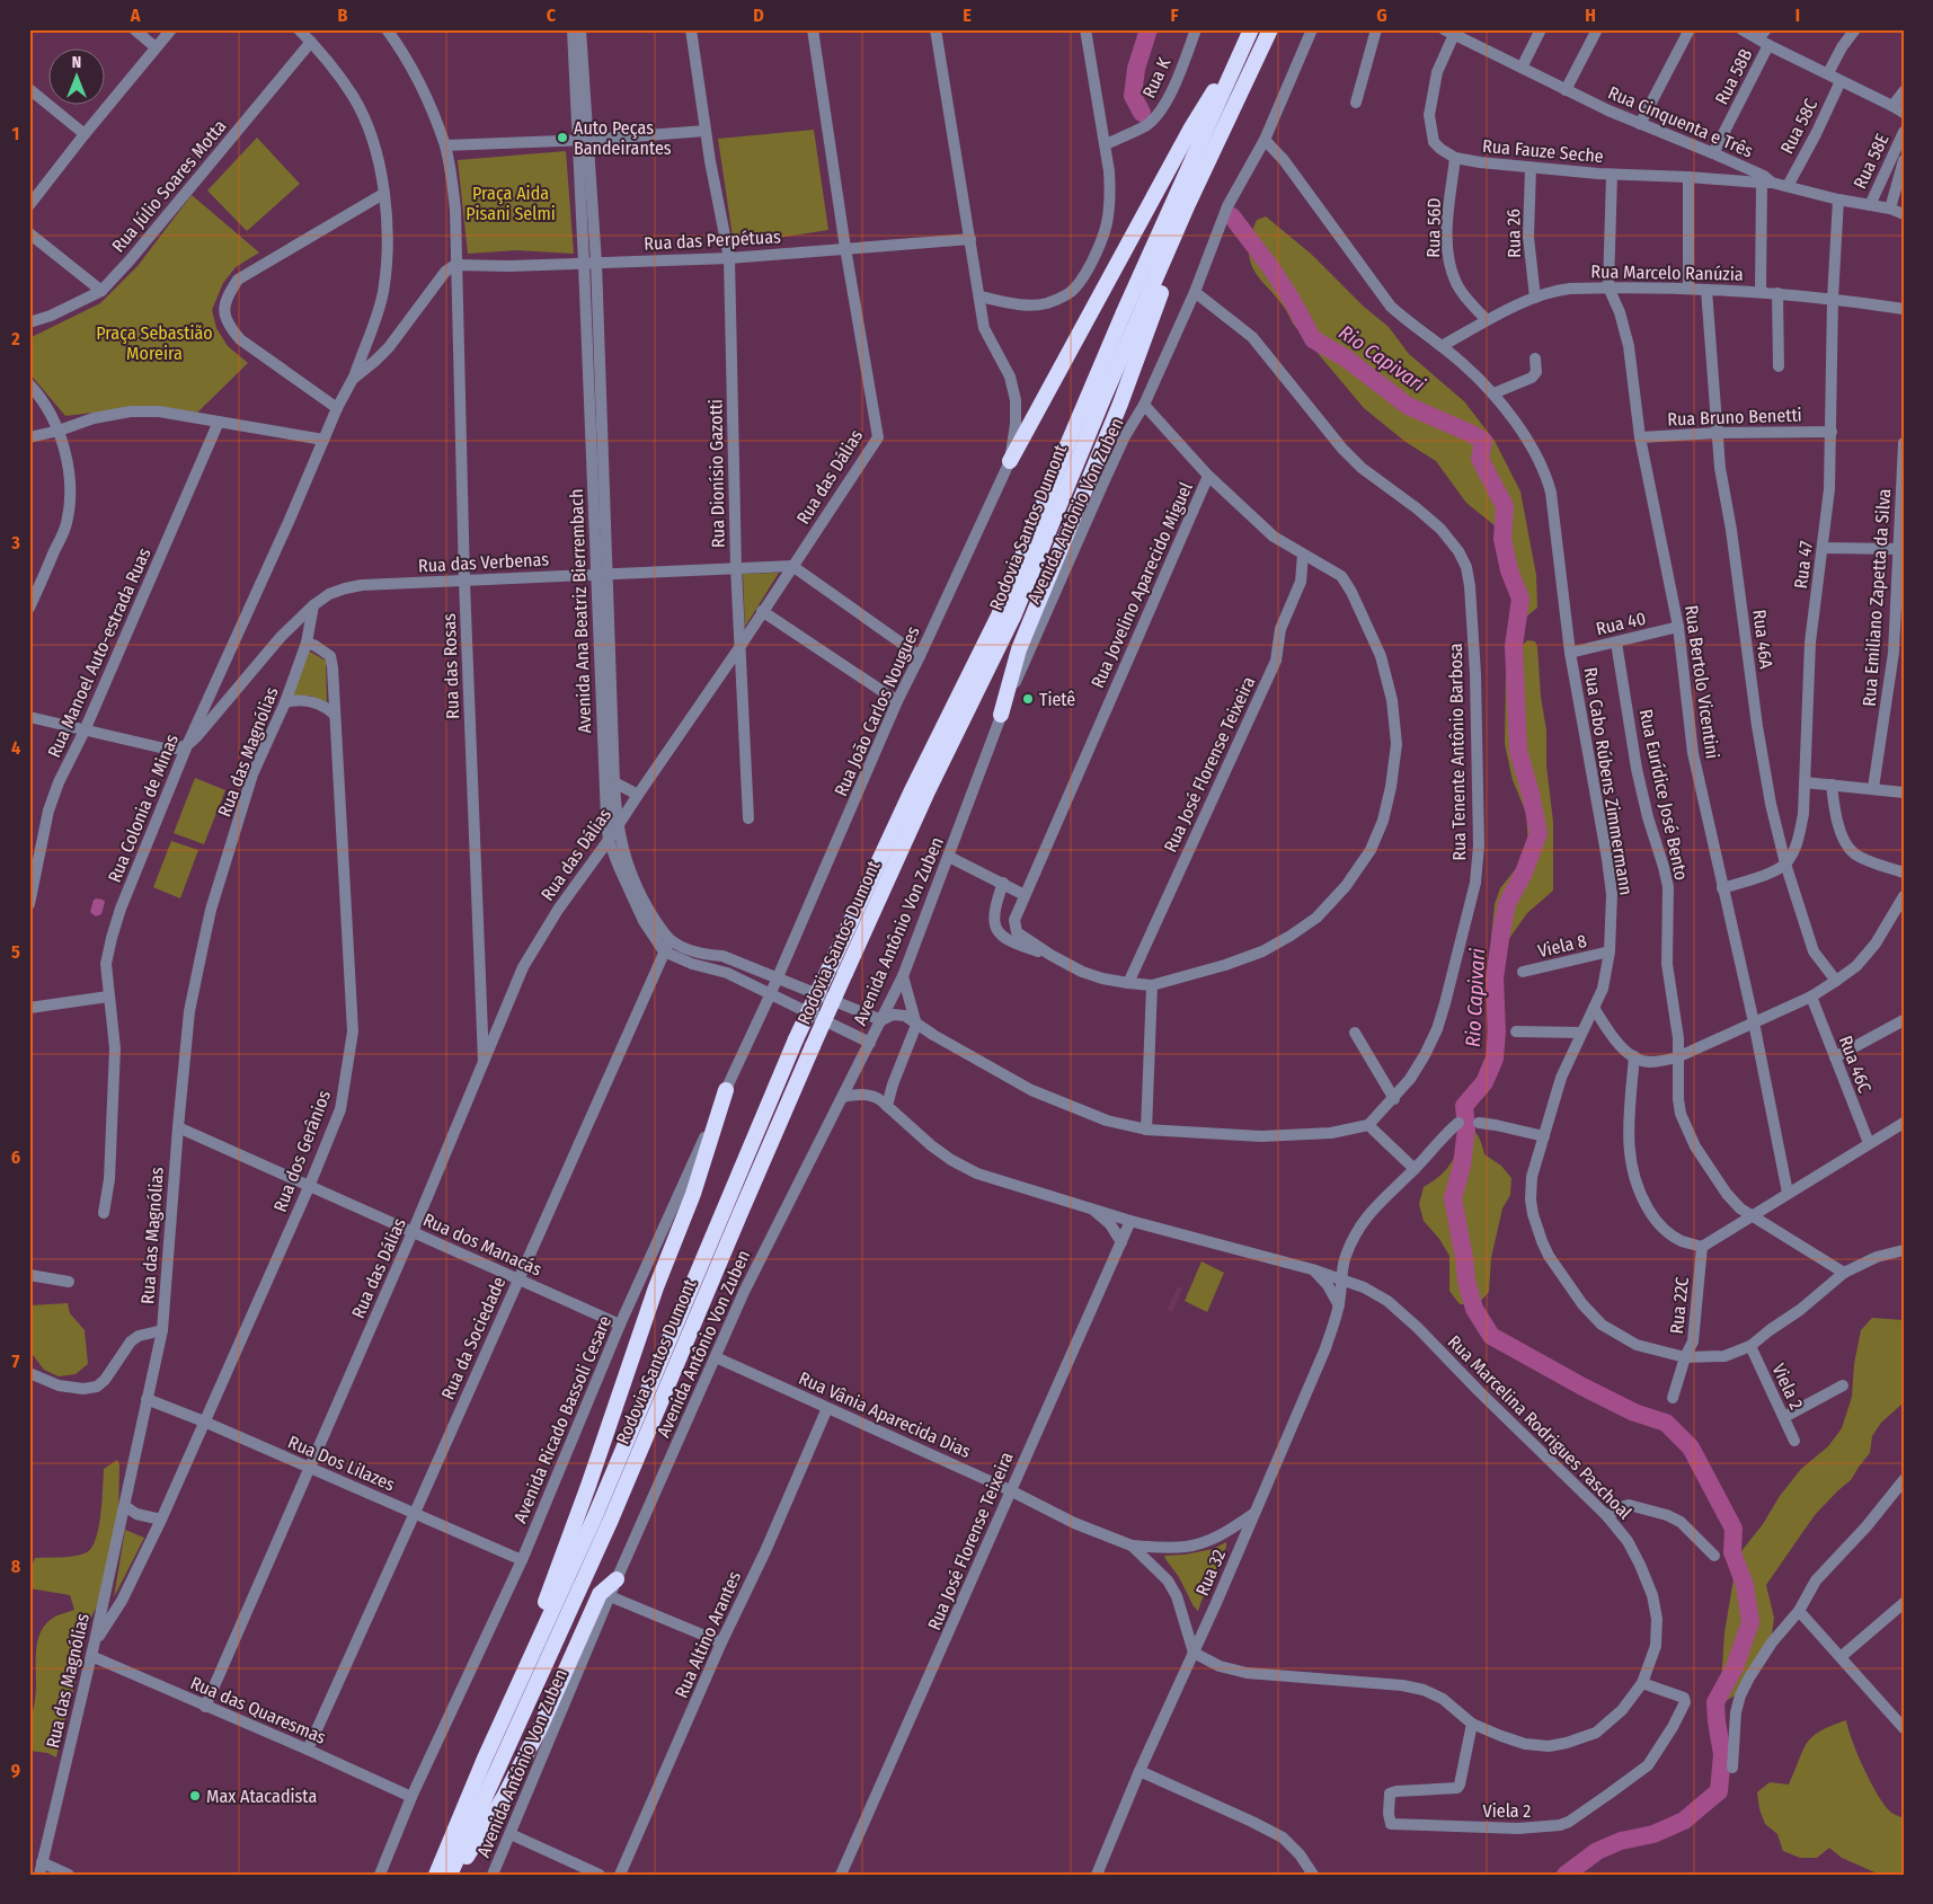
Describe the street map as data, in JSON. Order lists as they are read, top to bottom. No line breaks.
{"streets":{"highway":["Rodovia Santos Dumont"],"street":["Rua 58B","Rua K","Rua Cinquenta e Três","Rua 58C","Rua Fauze Seche","Rua 58E","Rua Júlio Soares Motta","Rua 56D","Rua 26","Rua das Perpétuas","Rua Marcelo Ranúzia","Rua Bruno Benetti","Rua Dionísio Gazotti","Rua das Dálias","Avenida Antônio Von Zuben","Rua das Verbenas","Rua 47","Rua Jovelino Aparecido Miguel","Rua Emiliano Zapetta da Silva","Avenida Ana Beatriz Bierrembach","Rua 40","Rua 46A","Rua Manoel Auto-estrada Ruas","Rua das Rosas","Rua Bertolo Vicentini","Rua João Carlos Nougues","Rua das Magnólias","Rua Tenente Antônio Barbosa","Rua José Florense Teixeira","Rua Cabo Rúbens Zimmermann","Rua Eurídice José Bento","Rua Colonia de Minas","Viela 8","Rua 46C","Rua dos Gerânios","Rua dos Manacás","Rua 22C","Rua da Sociedade","Viela 2","Rua Vânia Aparecida Dias","Avenida Ricado Bassoli Cesare","Rua Marcelina Rodrigues Paschoal","Rua Dos Lilazes","Rua 32","Rua Altino Arantes","Rua das Quaresmas"]},"crossings":[["Rua 58B","Rua Cinquenta e Três"],["Rua Cinquenta e Três","Rua 58C"],["Rua Cinquenta e Três","Rua Fauze Seche"],["Rua Cinquenta e Três","Rua 58E"],["Rua Cinquenta e Três","Rua 47"],["Rua Fauze Seche","Rua 56D"],["Rua Fauze Seche","Rua 26"],["Rua Fauze Seche","Rua Bertolo Vicentini"],["Rua 56D","Rua Marcelo Ranúzia"],["Rua 26","Rua Marcelo Ranúzia"],["Rua das Perpétuas","Rua Dionísio Gazotti"],["Rua das Perpétuas","Rua das Dálias"],["Rua das Perpétuas","Avenida Ana Beatriz Bierrembach"],["Rua das Perpétuas","Rua das Rosas"],["Rua das Perpétuas","Rua João Carlos Nougues"],["Rua Marcelo Ranúzia","Rua 47"],["Rua Marcelo Ranúzia","Rua 46A"],["Rua Marcelo Ranúzia","Rua Bertolo Vicentini"],["Rua Marcelo Ranúzia","Rua Cabo Rúbens Zimmermann"],["Rua Bruno Benetti","Rua 47"],["Rua Bruno Benetti","Rua 46A"],["Rua Bruno Benetti","Rua Bertolo Vicentini"],["Rua Dionísio Gazotti","Rua das Dálias"],["Rua Dionísio Gazotti","Rua das Verbenas"],["Rua das Dálias","Rua das Verbenas"],["Rua das Dálias","Avenida Ana Beatriz Bierrembach"],["Rua das Dálias","Rua das Rosas"],["Rua das Dálias","Rua dos Manacás"],["Rua das Dálias","Rua Dos Lilazes"],["Rua das Dálias","Rua das Quaresmas"],["Avenida Antônio Von Zuben","Avenida Ana Beatriz Bierrembach"],["Avenida Antônio Von Zuben","Rua Tenente Antônio Barbosa"],["Avenida Antônio Von Zuben","Rua Cabo Rúbens Zimmermann"],["Avenida Antônio Von Zuben","Rua Vânia Aparecida Dias"],["Avenida Antônio Von Zuben","Rua Marcelina Rodrigues Paschoal"],["Rua das Verbenas","Avenida Ana Beatriz Bierrembach"],["Rua das Verbenas","Rua das Rosas"],["Rua das Verbenas","Rua das Magnólias"],["Rua das Verbenas","Rua Colonia de Minas"],["Rua 47","Rua 46A"],["Avenida Ana Beatriz Bierrembach","Rua João Carlos Nougues"],["Avenida Ana Beatriz Bierrembach","Rua da Sociedade"],["Avenida Ana Beatriz Bierrembach","Avenida Ricado Bassoli Cesare"],["Rua 40","Rua Bertolo Vicentini"],["Rua 40","Rua Cabo Rúbens Zimmermann"],["Rua 40","Rua Eurídice José Bento"],["Rua João Carlos Nougues","Avenida Ricado Bassoli Cesare"],["Rua das Magnólias","Rua dos Gerânios"],["Rua das Magnólias","Rua dos Manacás"],["Rua das Magnólias","Rua Dos Lilazes"],["Rua das Magnólias","Rua das Quaresmas"],["Rua José Florense Teixeira","Rua Vânia Aparecida Dias"],["Rua José Florense Teixeira","Rua Marcelina Rodrigues Paschoal"],["Rua Cabo Rúbens Zimmermann","Rua Eurídice José Bento"],["Rua Cabo Rúbens Zimmermann","Viela 8"],["Rua Cabo Rúbens Zimmermann","Rua 22C"],["Rua Cabo Rúbens Zimmermann","Viela 2"],["Rua dos Gerânios","Rua dos Manacás"],["Rua dos Gerânios","Rua Dos Lilazes"],["Rua dos Manacás","Rua da Sociedade"],["Rua dos Manacás","Avenida Ricado Bassoli Cesare"],["Rua da Sociedade","Rua Dos Lilazes"],["Rua da Sociedade","Rua das Quaresmas"],["Viela 2","Rua Marcelina Rodrigues Paschoal"],["Rua Vânia Aparecida Dias","Rua Marcelina Rodrigues Paschoal"],["Rua Vânia Aparecida Dias","Rua 32"],["Rua Vânia Aparecida Dias","Rua Altino Arantes"],["Avenida Ricado Bassoli Cesare","Rua Dos Lilazes"],["Avenida Ricado Bassoli Cesare","Rua das Quaresmas"],["Rua Marcelina Rodrigues Paschoal","Rua 32"]],"water":["Rio Capivari"],"parks":["Praça Aida Pisani Selmi","Praça Sebastião Moreira"],"places":["Auto Peças Bandeirantes","Tietê","Max Atacadista"],"north":"top","grid":{"columns":["A","B","C","D","E","F","G","H","I"],"rows":["1","2","3","4","5","6","7","8","9"]}}
